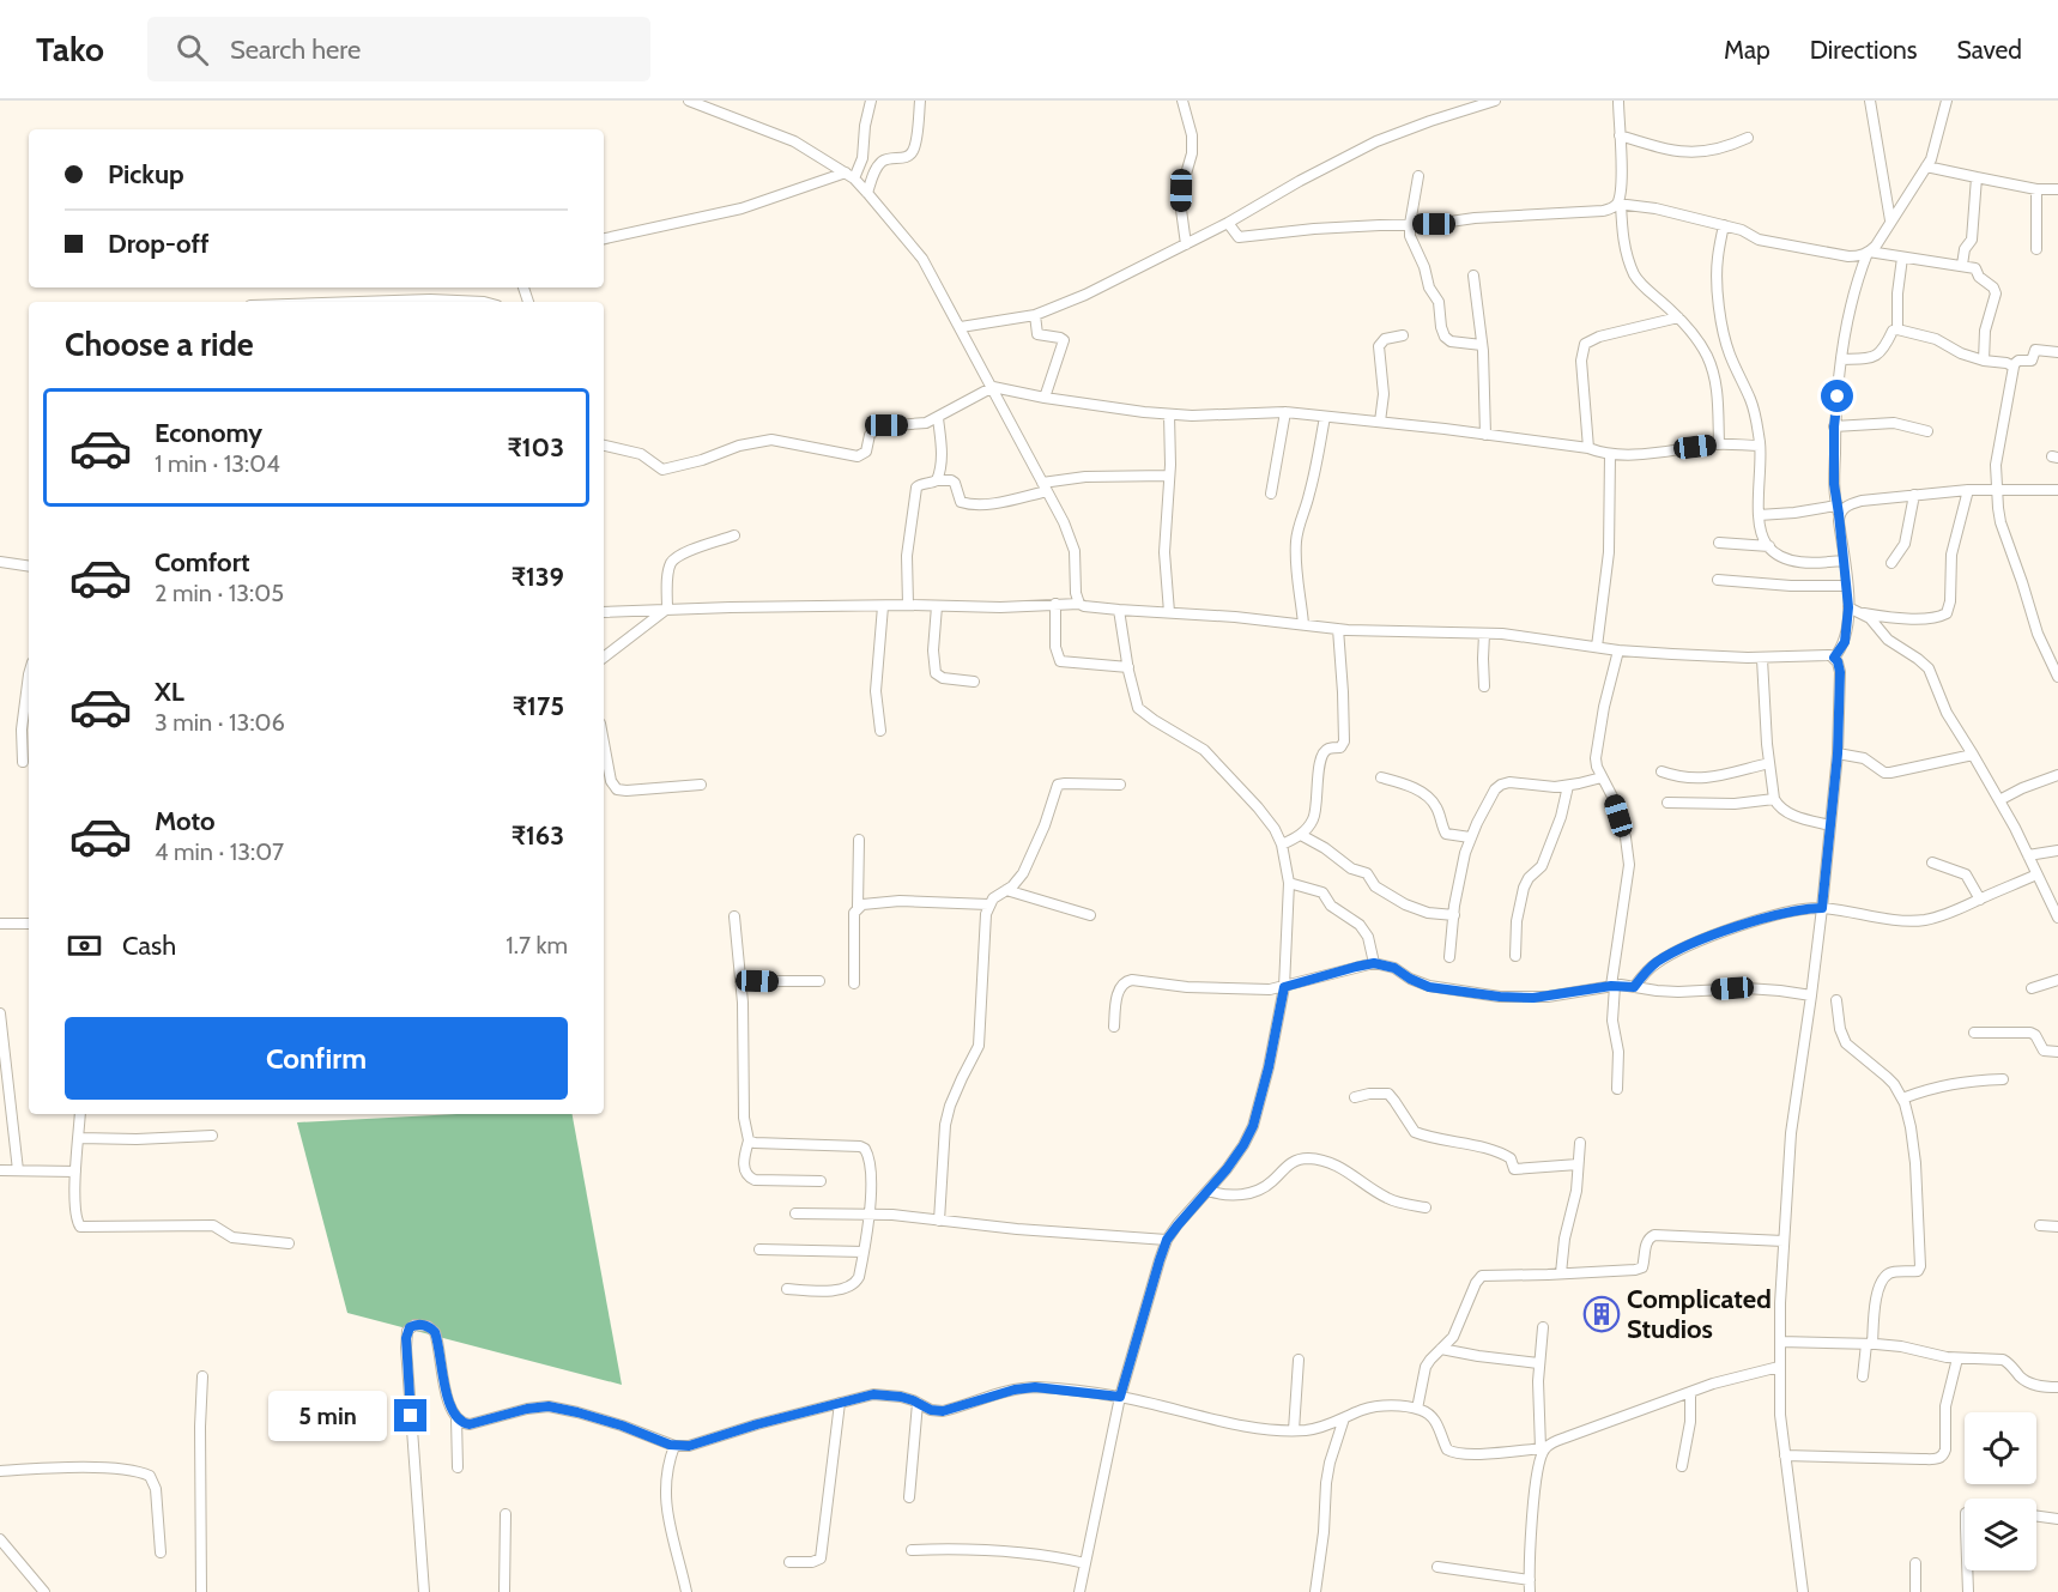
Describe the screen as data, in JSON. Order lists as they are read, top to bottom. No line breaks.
{"places":{"building":["Complicated Studios"]},"page":{"header":"Tako","search":"Search here","nav":["Map","Directions","Saved"],"banner":["Pickup","Drop-off"],"heading":"Choose a ride","list":[{"name":"Economy","note":"1 min · 13:04","value":"₹103"},{"name":"Comfort","note":"2 min · 13:05","value":"₹139"},{"name":"XL","note":"3 min · 13:06","value":"₹175"},{"name":"Moto","note":"4 min · 13:07","value":"₹163"}],"pay":["Cash","1.7 km"],"buttons":"Confirm","bubble":"5 min"}}
